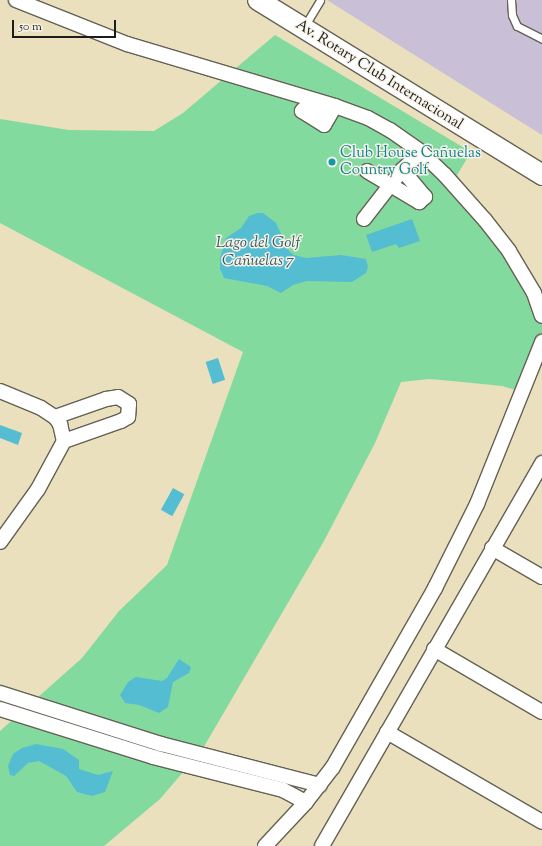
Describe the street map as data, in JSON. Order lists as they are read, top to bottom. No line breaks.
{"streets":{"main road":["Av. Rotary Club Internacional"]},"water":["Lago del Golf Cañuelas 7"],"places":["Club House Cañuelas Country Golf"],"scale_bar":"50 m"}
